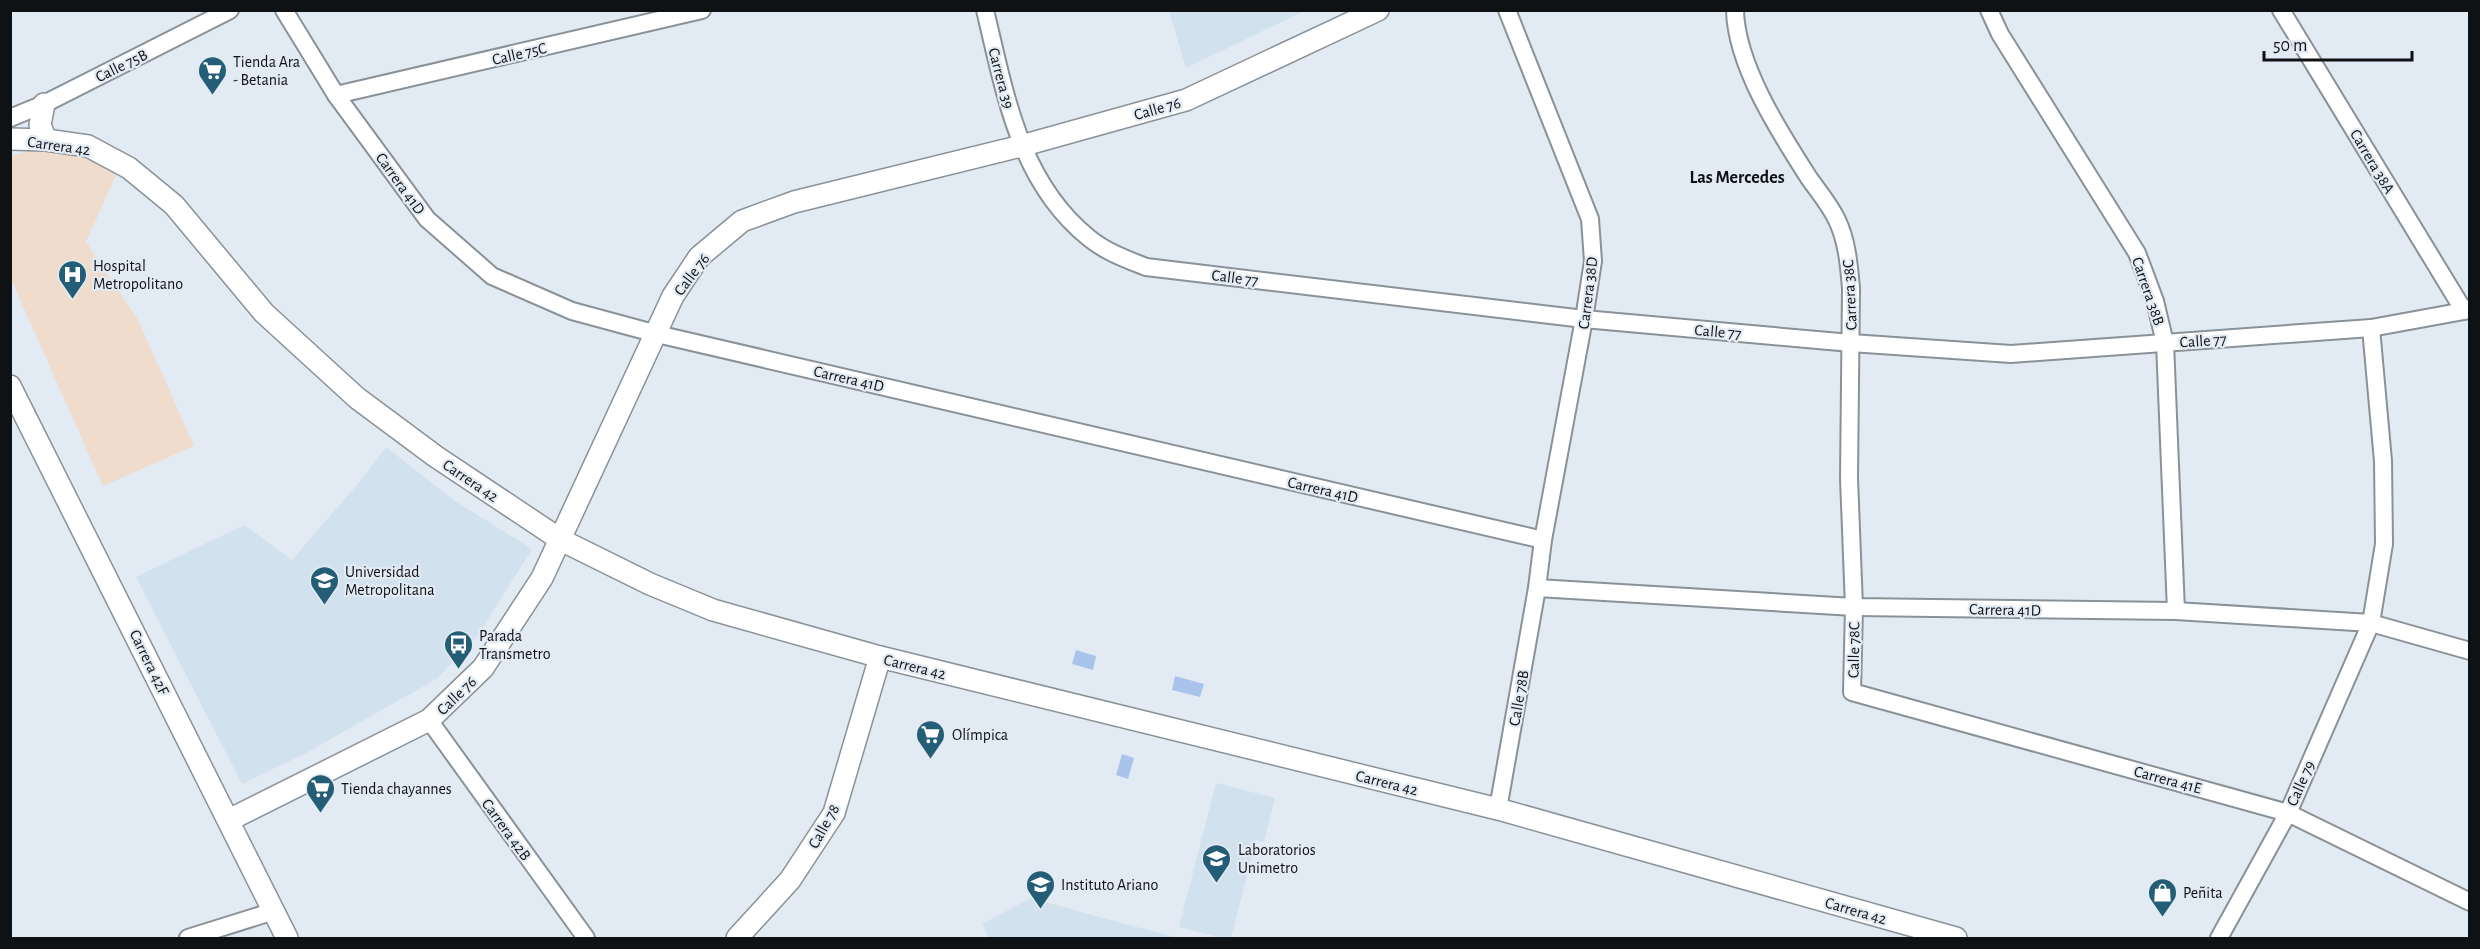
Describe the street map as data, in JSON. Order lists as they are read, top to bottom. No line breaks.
{"streets":{"street":["Calle 75C","Calle 75B","Carrera 39","Calle 76","Carrera 42","Carrera 38A","Carrera 41D","Calle 77","Carrera 38B","Carrera 38D","Carrera 38C","Calle 78C","Carrera 42F","Calle 78B","Carrera 41E","Calle 79","Calle 78","Carrera 42B"]},"crossings":[["Calle 75C","Carrera 41D"],["Carrera 39","Calle 76"],["Carrera 39","Calle 77"],["Calle 76","Carrera 42"],["Calle 76","Carrera 41D"],["Calle 76","Calle 77"],["Calle 76","Carrera 42F"],["Calle 76","Carrera 42B"],["Carrera 42","Calle 78B"],["Carrera 42","Calle 78"],["Carrera 38A","Calle 77"],["Carrera 41D","Carrera 38B"],["Carrera 41D","Carrera 38D"],["Carrera 41D","Carrera 38C"],["Carrera 41D","Calle 78C"],["Carrera 41D","Calle 78B"],["Carrera 41D","Calle 79"],["Calle 77","Carrera 38B"],["Calle 77","Carrera 38D"],["Calle 77","Carrera 38C"],["Carrera 38D","Calle 78B"],["Carrera 38C","Calle 78C"],["Calle 78C","Carrera 41E"],["Carrera 41E","Calle 79"]],"districts":["Las Mercedes"],"places":{"supermarket":["Tienda Ara - Betania","Olímpica","Tienda chayannes"],"hospital":["Hospital Metropolitano"],"school or university":["Universidad Metropolitana","Laboratorios Unimetro","Instituto Ariano"],"bus stop":["Parada Transmetro"],"shop":["Peñita"]},"scale_bar":"50 m"}
